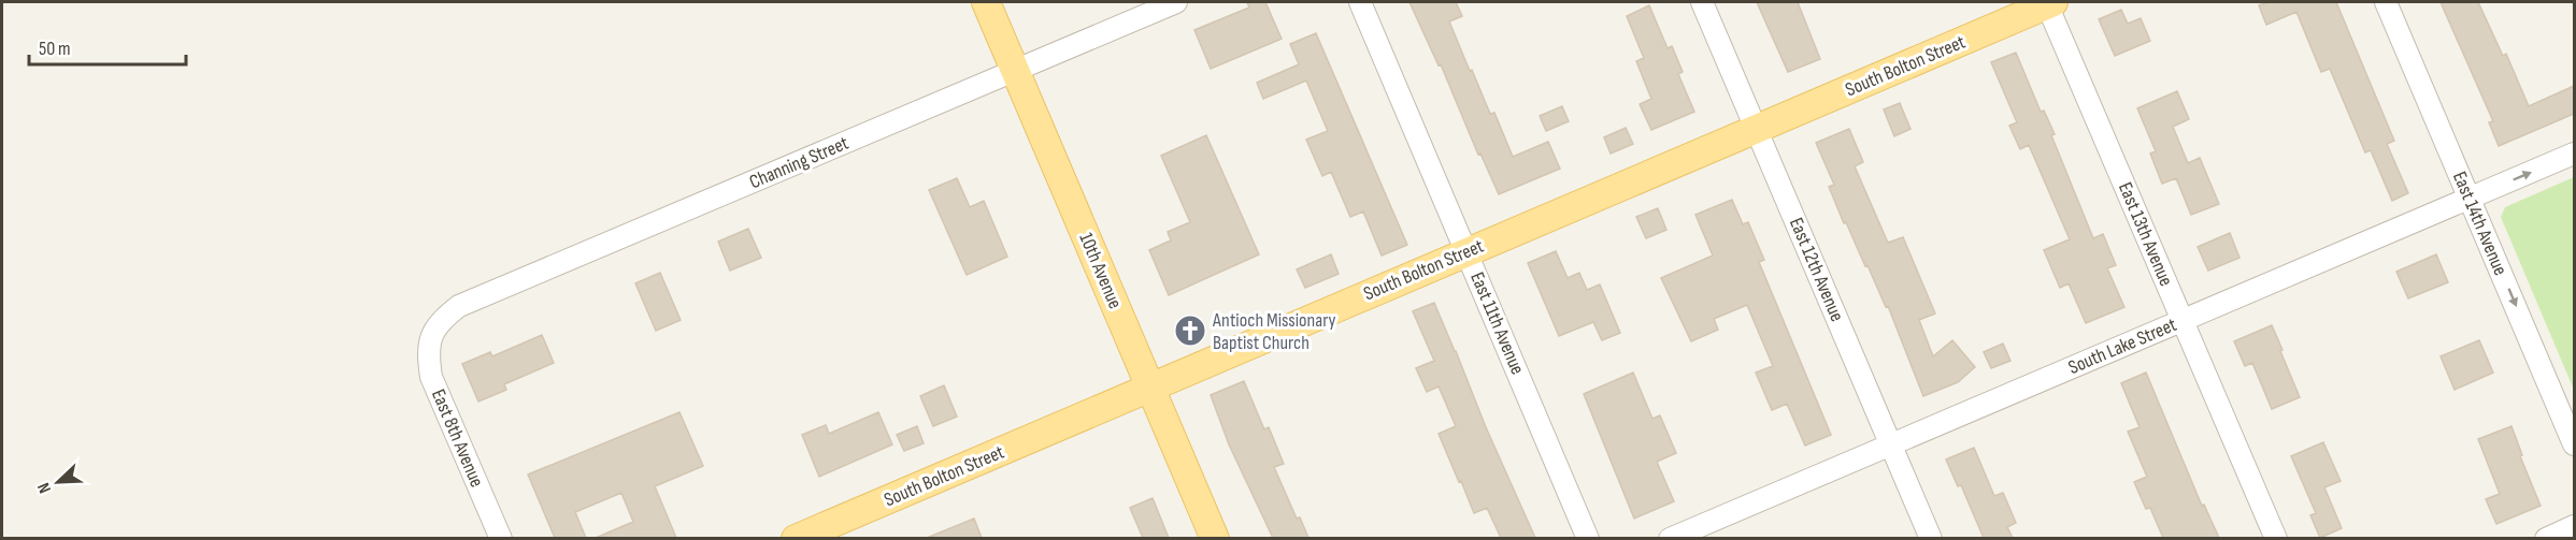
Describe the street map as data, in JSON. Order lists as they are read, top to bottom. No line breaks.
{"streets":{"main road":["South Bolton Street","10th Avenue"],"street":["Channing Street","East 14th Avenue","East 13th Avenue","East 12th Avenue","East 11th Avenue","South Lake Street","East 8th Avenue"]},"crossings":[["South Bolton Street","East 13th Avenue"],["South Bolton Street","East 12th Avenue"],["South Bolton Street","10th Avenue"],["South Bolton Street","East 11th Avenue"],["Channing Street","10th Avenue"],["Channing Street","East 8th Avenue"],["East 14th Avenue","South Lake Street"],["East 13th Avenue","South Lake Street"],["East 12th Avenue","South Lake Street"]],"one_way":["East 14th Avenue"],"places":{"church":["Antioch Missionary Baptist Church"]},"scale_bar":"50 m","north":"bottom left"}
